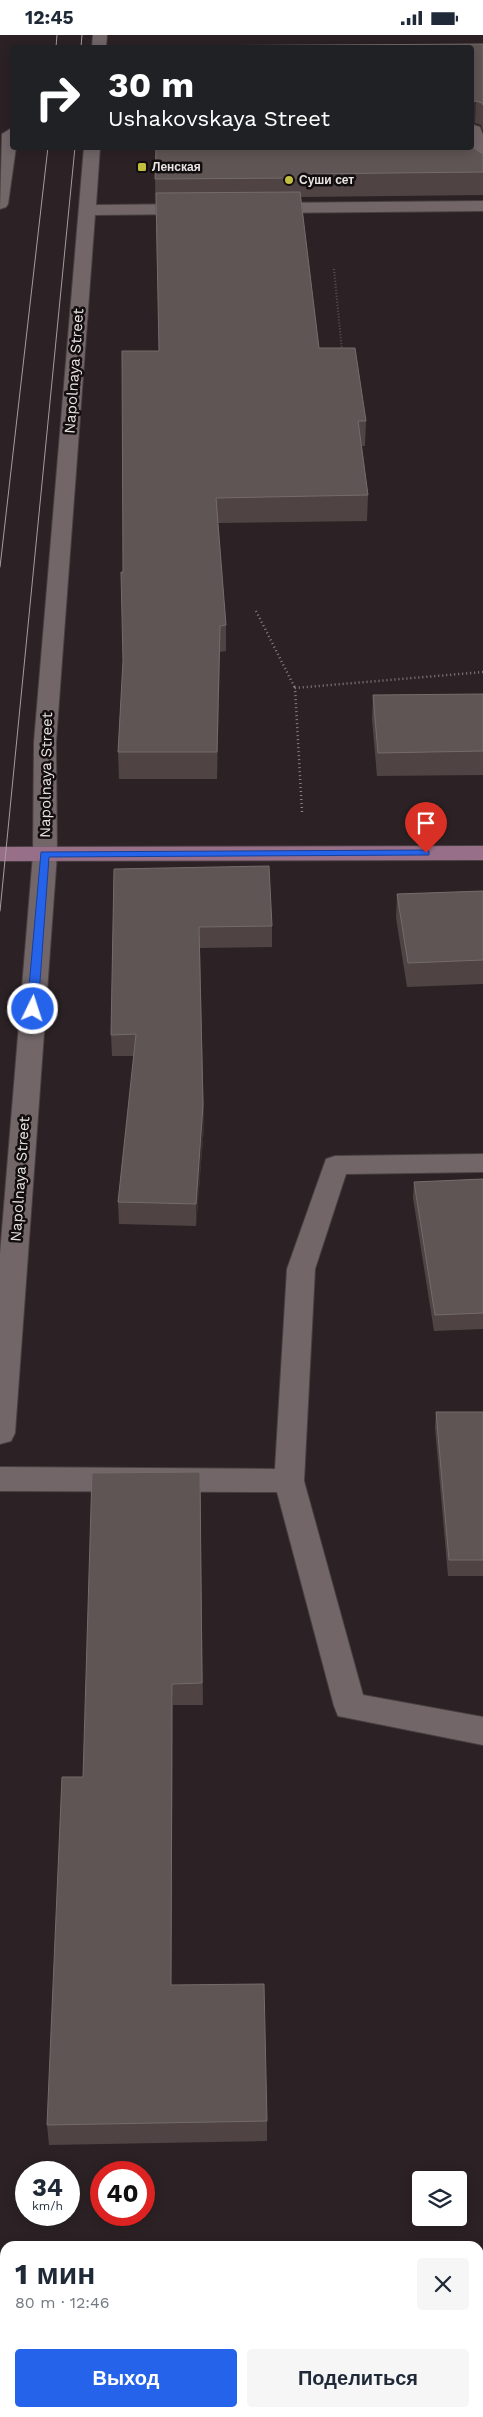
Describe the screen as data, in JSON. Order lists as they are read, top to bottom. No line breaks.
{"streets":{"street":["Napolnaya Street"]},"places":{"transit":["Ленская"],"other":["Суши сет"]},"page":{"status":"12:45","turn":["30 m","Ushakovskaya Street"],"speed":"34 km/h","limit":"40","heading":["1 мин","80 m · 12:46"],"buttons":["Выход","Поделиться"]}}
